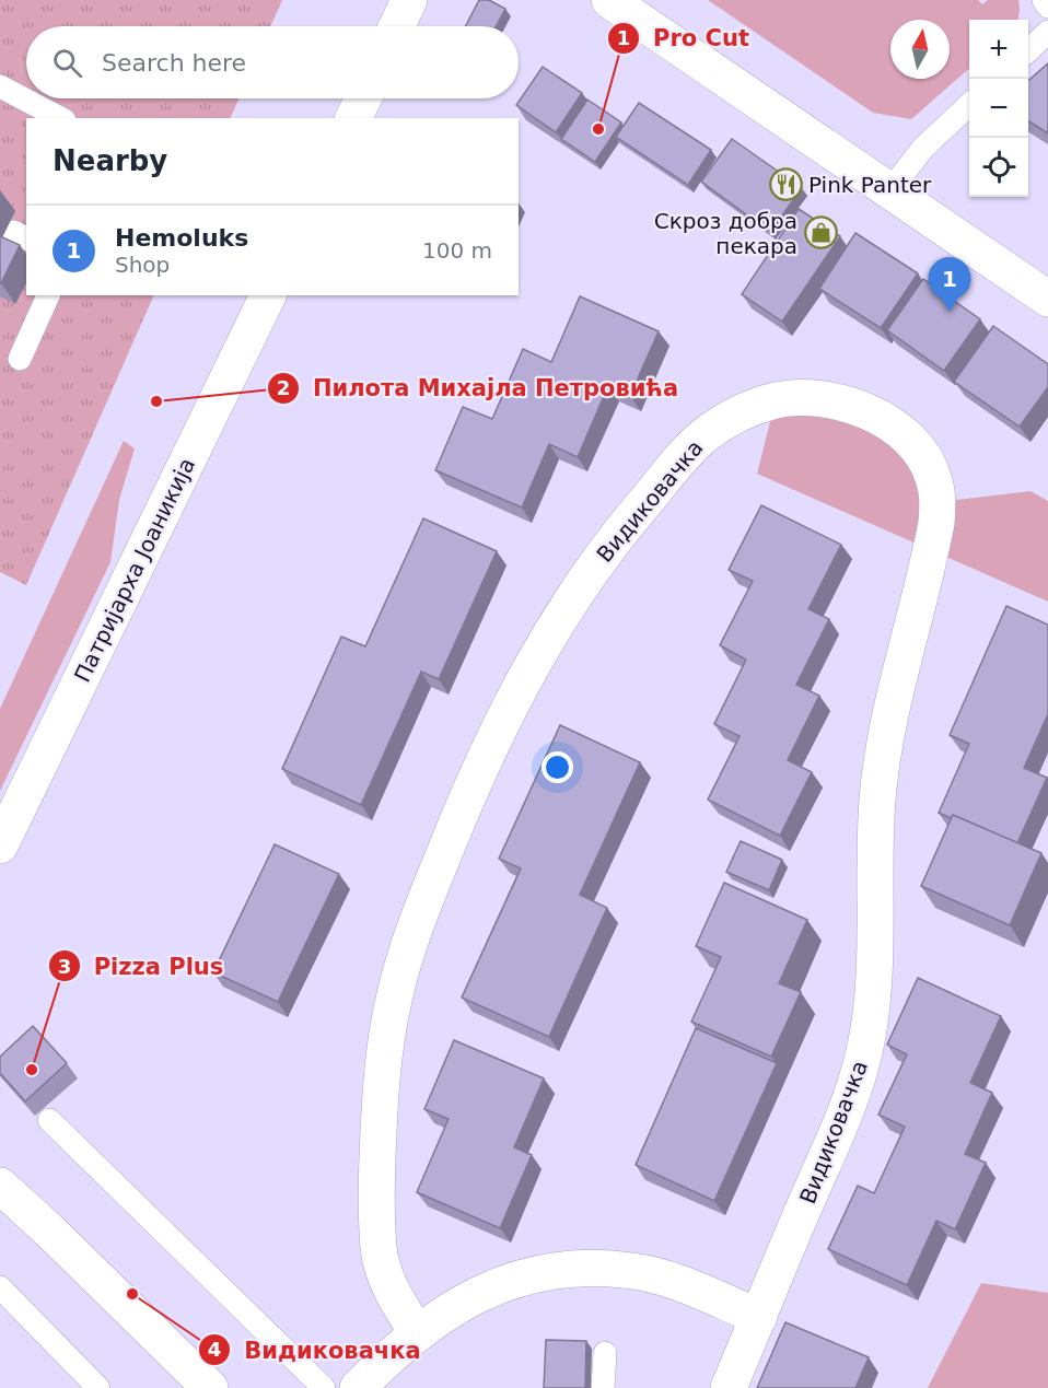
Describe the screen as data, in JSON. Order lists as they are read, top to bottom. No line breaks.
{"streets":{"street":["Видиковачка","Патријарха Јоаникија"]},"places":{"other":["Pro Cut","Пилота Михајла Петровића","Pizza Plus","Видиковачка"],"restaurant":["Pink Panter"],"shop":["Скроз добра пекара"]},"north":"top","page":{"map_buttons":["+","−"],"search":"Search here","heading":"Nearby","list":[{"mark":"1","name":"Hemoluks","note":"Shop","value":"100 m"}],"pins":"1"}}
